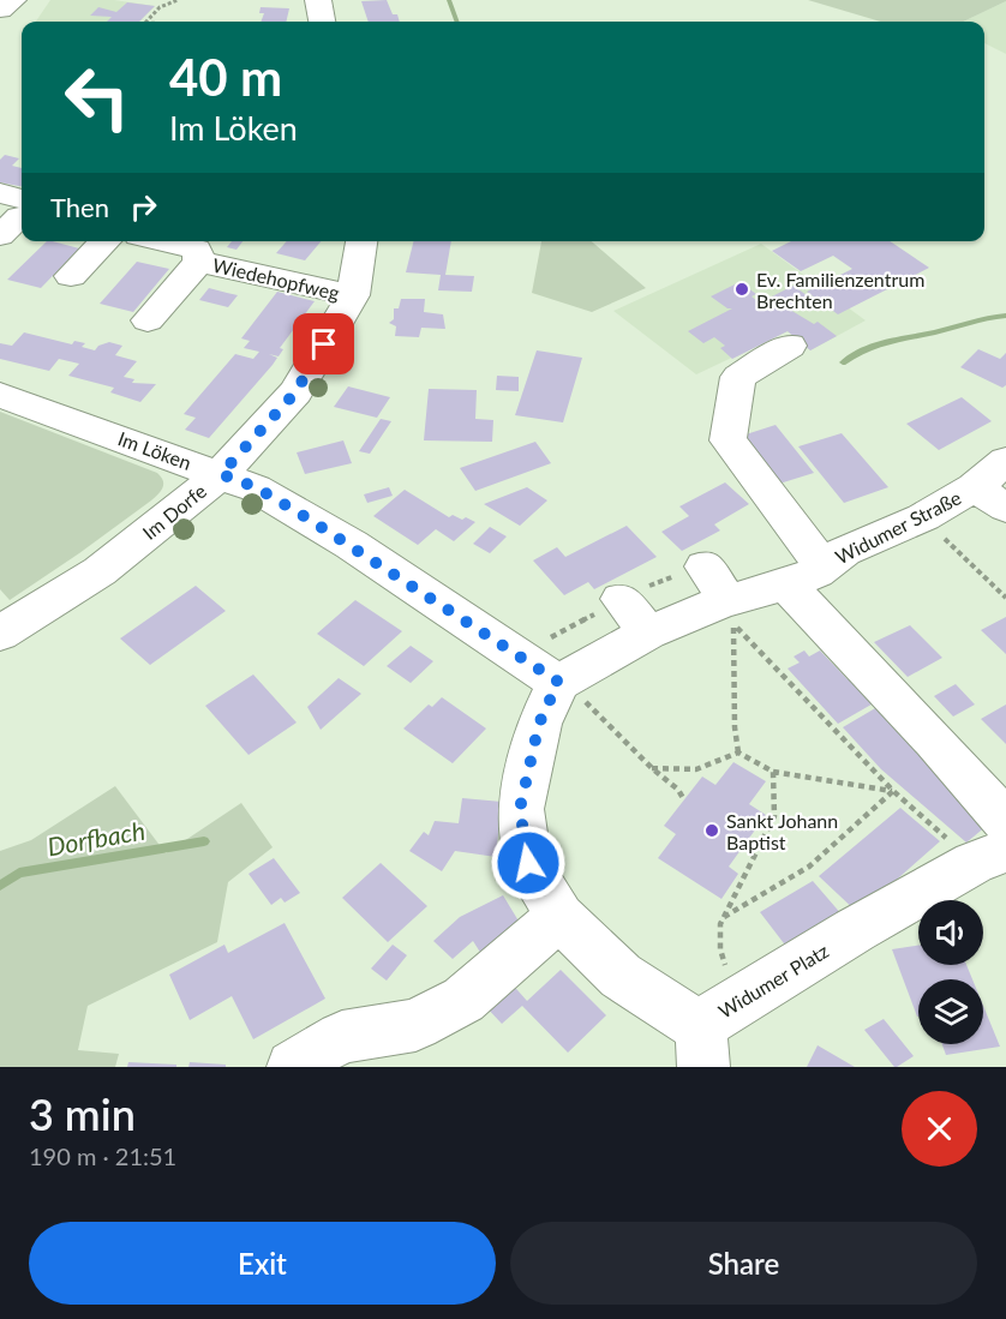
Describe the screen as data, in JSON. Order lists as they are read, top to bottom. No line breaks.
{"streets":{"street":["Wiedehopfweg","Im Löken","Im Dorfe","Widumer Straße","Widumer Platz"]},"crossings":[["Wiedehopfweg","Im Dorfe"],["Im Löken","Im Dorfe"],["Im Löken","Widumer Platz"]],"water":["Dorfbach"],"places":["Ev. Familienzentrum Brechten","Sankt Johann Baptist"],"page":{"turn":["40 m","Im Löken"],"then":"Then","heading":["3 min","190 m · 21:51"],"buttons":["Exit","Share"]}}
